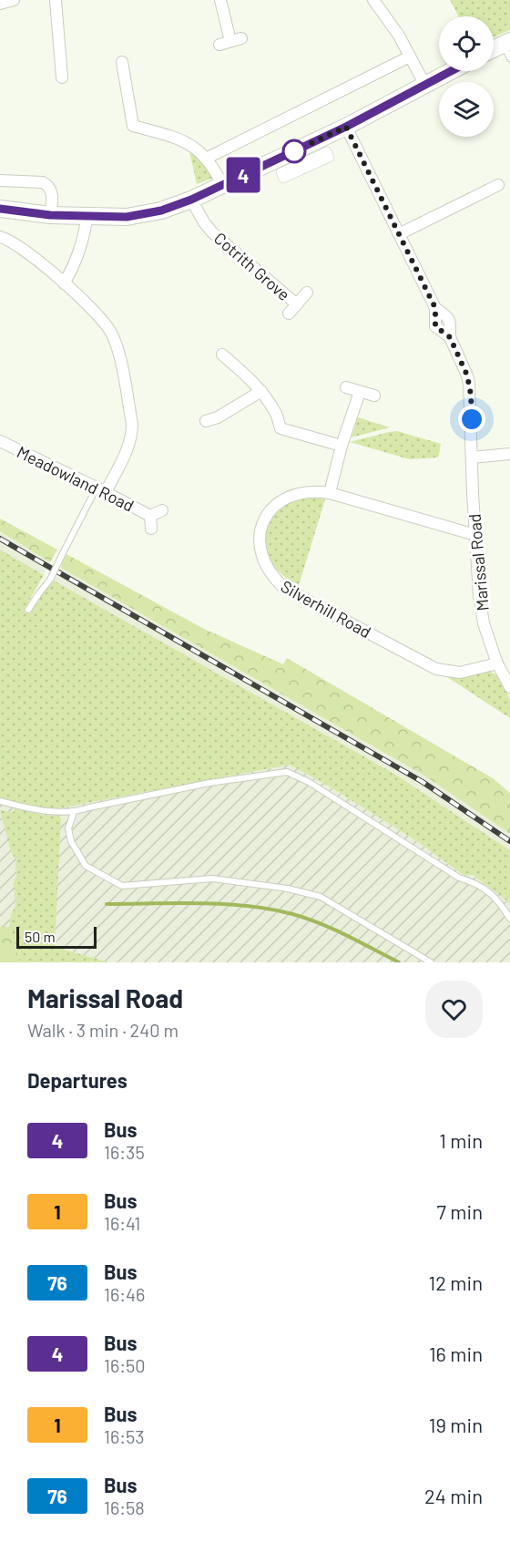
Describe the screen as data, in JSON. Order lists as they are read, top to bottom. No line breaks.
{"streets":{"street":["Cotrith Grove","Meadowland Road","Marissal Road","Silverhill Road"]},"crossings":[["Marissal Road","Silverhill Road"]],"lines":["bus line 4"],"scale_bar":"50 m","page":{"on_map":"4","scale":"50 m","heading":[["Marissal Road","Walk · 3 min · 240 m"],"Departures"],"list":[{"mark":"4","name":"Bus","note":"16:35","value":"1 min"},{"mark":"1","name":"Bus","note":"16:41","value":"7 min"},{"mark":"76","name":"Bus","note":"16:46","value":"12 min"},{"mark":"4","name":"Bus","note":"16:50","value":"16 min"},{"mark":"1","name":"Bus","note":"16:53","value":"19 min"},{"mark":"76","name":"Bus","note":"16:58","value":"24 min"}]}}
